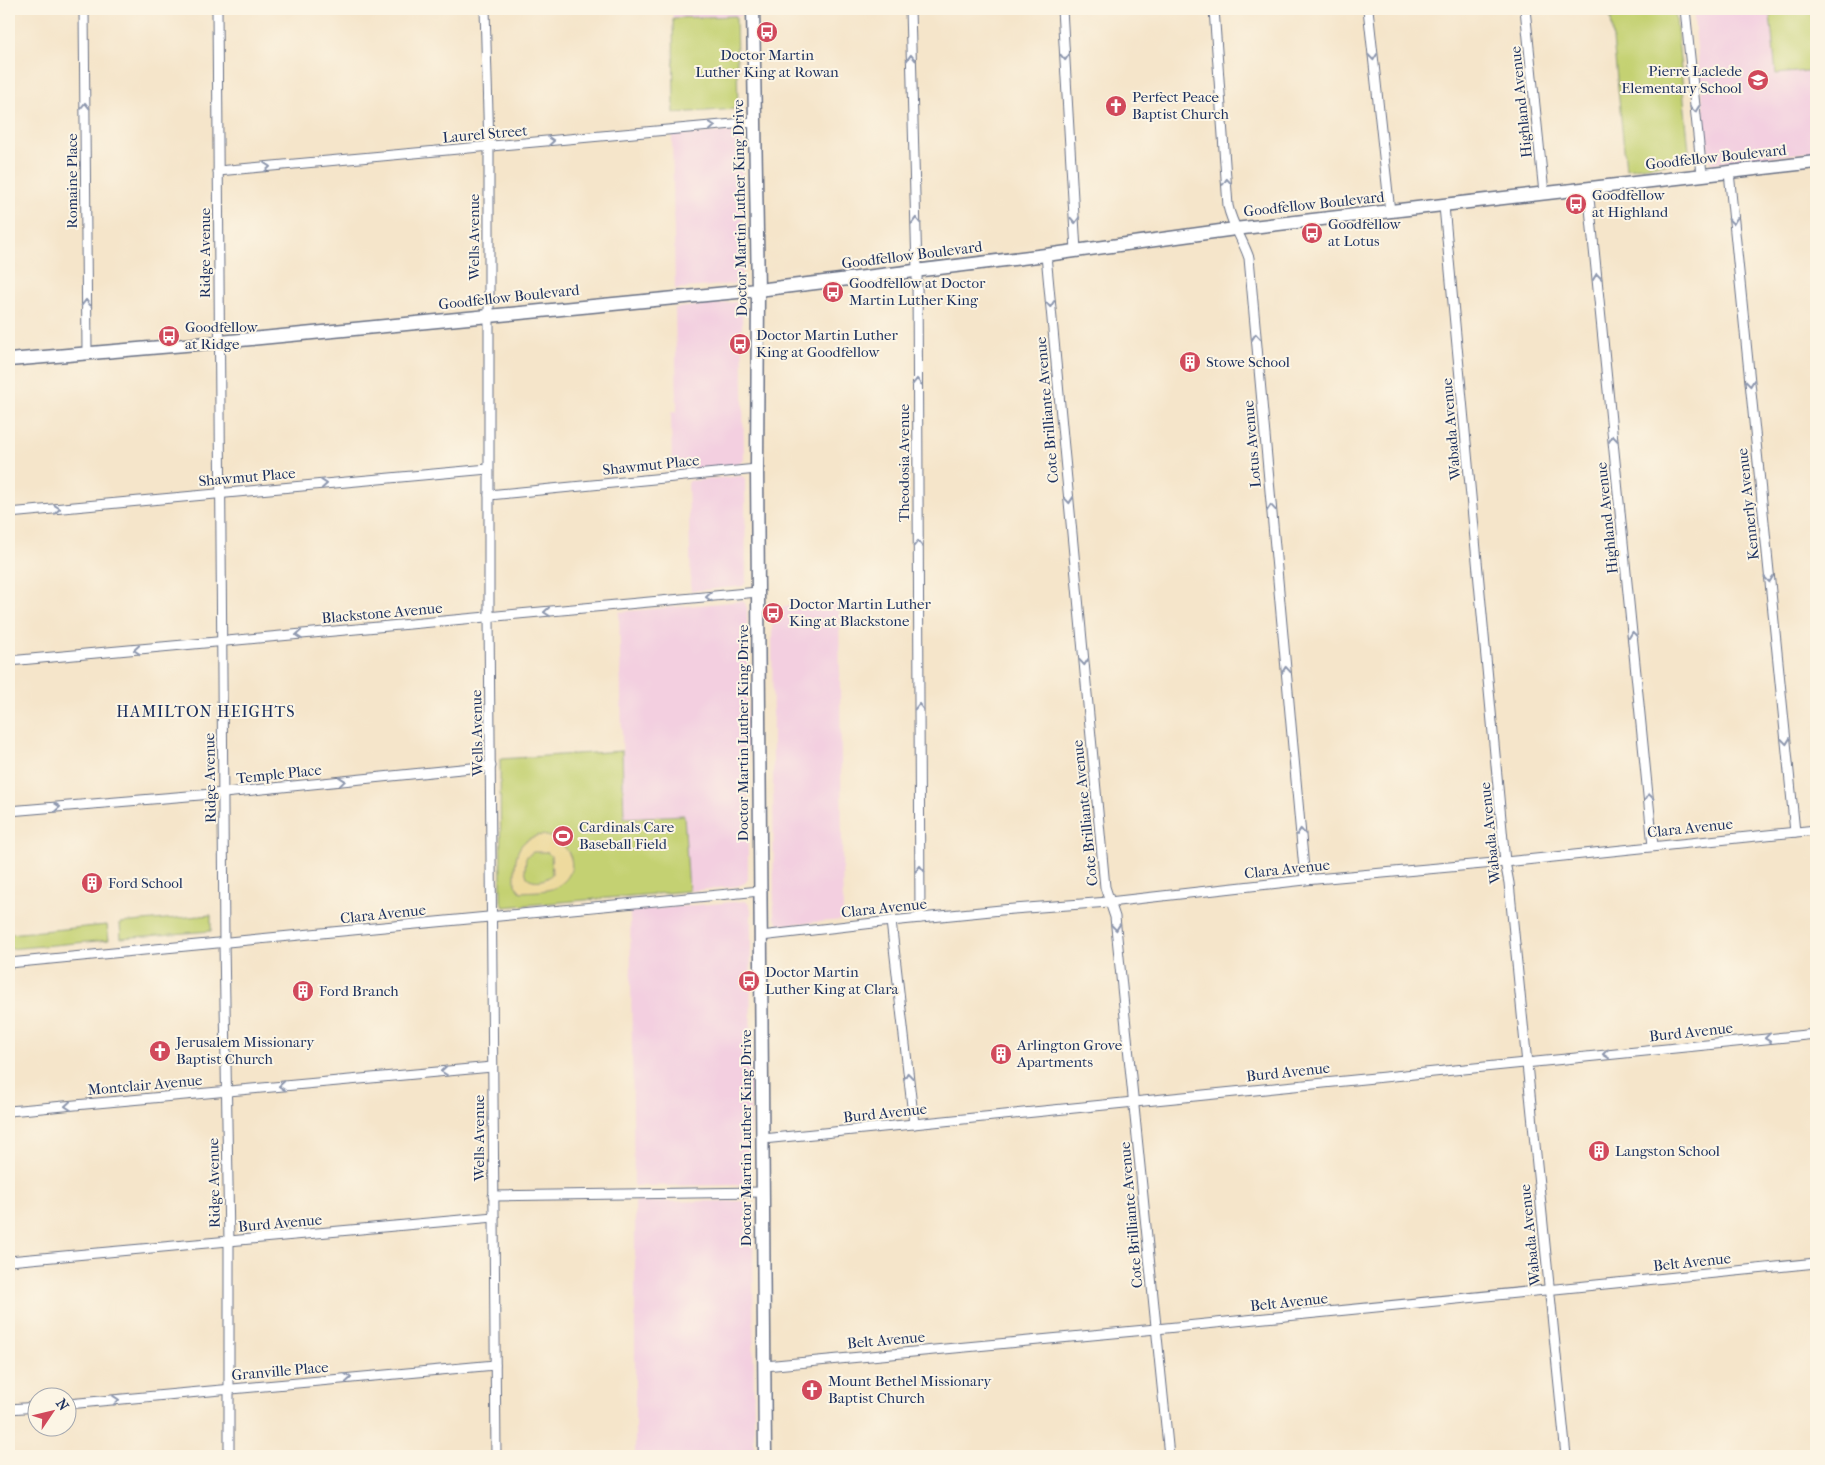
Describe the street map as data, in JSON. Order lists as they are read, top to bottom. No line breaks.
{"streets":{"main road":["Goodfellow Boulevard","Doctor Martin Luther King Drive"],"street":["Highland Avenue","Laurel Street","Romaine Place","Wells Avenue","Ridge Avenue","Cote Brilliante Avenue","Wabada Avenue","Lotus Avenue","Theodosia Avenue","Shawmut Place","Kennerly Avenue","Blackstone Avenue","Temple Place","Clara Avenue","Burd Avenue","Montclair Avenue","Belt Avenue","Granville Place"]},"crossings":[["Highland Avenue","Goodfellow Boulevard"],["Highland Avenue","Clara Avenue"],["Laurel Street","Doctor Martin Luther King Drive"],["Laurel Street","Wells Avenue"],["Laurel Street","Ridge Avenue"],["Goodfellow Boulevard","Romaine Place"],["Goodfellow Boulevard","Doctor Martin Luther King Drive"],["Goodfellow Boulevard","Wells Avenue"],["Goodfellow Boulevard","Ridge Avenue"],["Goodfellow Boulevard","Cote Brilliante Avenue"],["Goodfellow Boulevard","Wabada Avenue"],["Goodfellow Boulevard","Lotus Avenue"],["Goodfellow Boulevard","Theodosia Avenue"],["Goodfellow Boulevard","Kennerly Avenue"],["Doctor Martin Luther King Drive","Shawmut Place"],["Doctor Martin Luther King Drive","Blackstone Avenue"],["Doctor Martin Luther King Drive","Clara Avenue"],["Doctor Martin Luther King Drive","Burd Avenue"],["Doctor Martin Luther King Drive","Belt Avenue"],["Wells Avenue","Shawmut Place"],["Wells Avenue","Blackstone Avenue"],["Wells Avenue","Temple Place"],["Wells Avenue","Clara Avenue"],["Wells Avenue","Burd Avenue"],["Wells Avenue","Montclair Avenue"],["Wells Avenue","Granville Place"],["Ridge Avenue","Shawmut Place"],["Ridge Avenue","Blackstone Avenue"],["Ridge Avenue","Temple Place"],["Ridge Avenue","Clara Avenue"],["Ridge Avenue","Burd Avenue"],["Ridge Avenue","Montclair Avenue"],["Ridge Avenue","Granville Place"],["Cote Brilliante Avenue","Clara Avenue"],["Cote Brilliante Avenue","Burd Avenue"],["Cote Brilliante Avenue","Belt Avenue"],["Wabada Avenue","Clara Avenue"],["Wabada Avenue","Burd Avenue"],["Wabada Avenue","Belt Avenue"],["Lotus Avenue","Clara Avenue"],["Theodosia Avenue","Clara Avenue"],["Kennerly Avenue","Clara Avenue"]],"one_way":["Highland Avenue","Laurel Street","Romaine Place","Cote Brilliante Avenue","Lotus Avenue","Theodosia Avenue","Shawmut Place","Kennerly Avenue","Blackstone Avenue","Temple Place","Montclair Avenue","Granville Place"],"districts":["HAMILTON HEIGHTS"],"places":{"bus stop":["Doctor Martin Luther King at Rowan","Goodfellow at Highland","Goodfellow at Lotus","Goodfellow at Doctor Martin Luther King","Goodfellow at Ridge","Doctor Martin Luther King at Goodfellow","Doctor Martin Luther King at Blackstone","Doctor Martin Luther King at Clara"],"school or university":["Pierre Laclede Elementary School"],"church":["Perfect Peace Baptist Church","Jerusalem Missionary Baptist Church","Mount Bethel Missionary Baptist Church"],"building":["Stowe School","Ford School","Ford Branch","Arlington Grove Apartments","Langston School"],"sports":["Cardinals Care Baseball Field"]},"north":"top right"}
